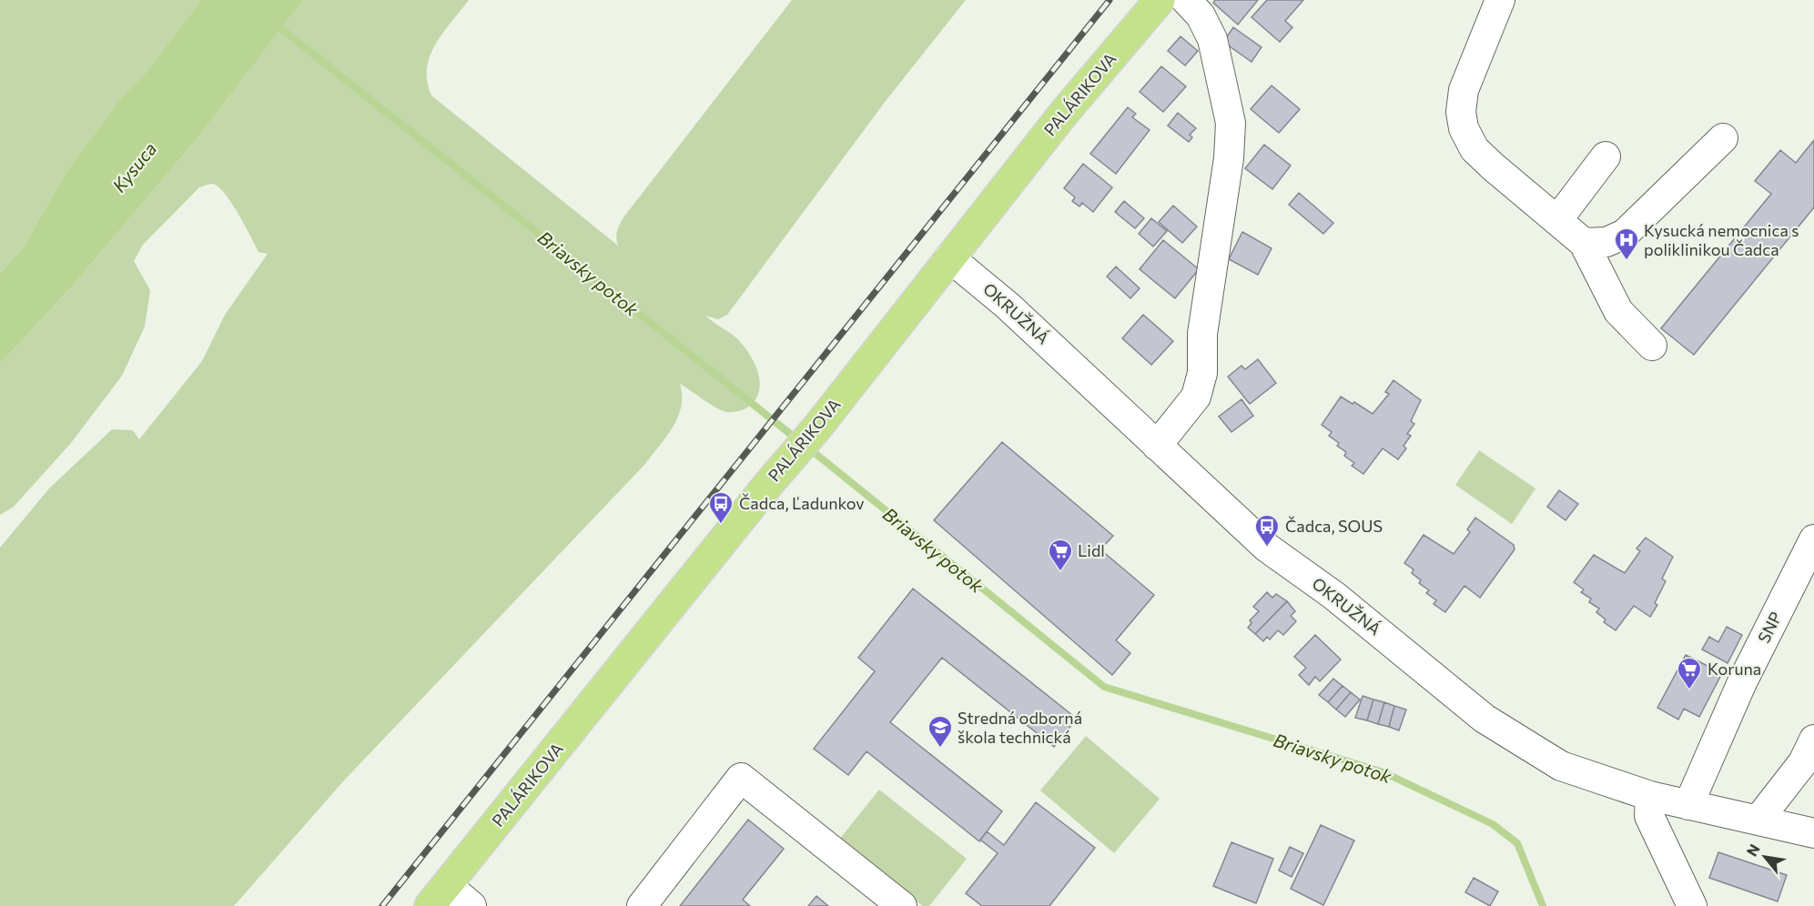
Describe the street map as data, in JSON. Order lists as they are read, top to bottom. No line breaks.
{"streets":{"main road":["PALÁRIKOVA"],"street":["OKRUŽNÁ","SNP"]},"crossings":[["PALÁRIKOVA","OKRUŽNÁ"],["OKRUŽNÁ","SNP"]],"water":["Kysuca","Briavsky potok"],"places":{"hospital":["Kysucká nemocnica s poliklinikou Čadca"],"bus stop":["Čadca, Ľadunkov","Čadca, SOUS"],"supermarket":["Lidl","Koruna"],"school or university":["Stredná odborná škola technická"]},"north":"top left"}
